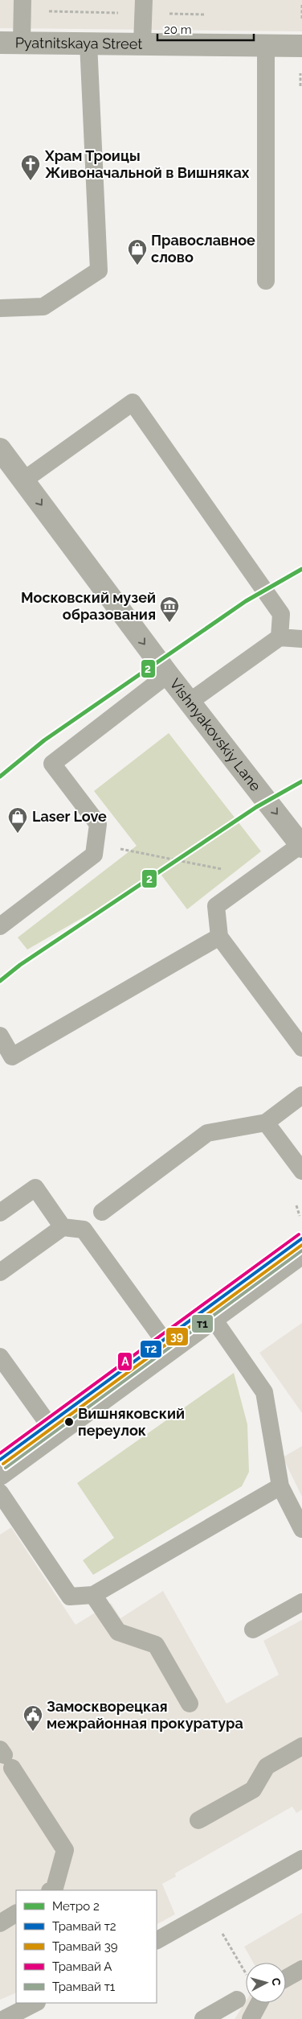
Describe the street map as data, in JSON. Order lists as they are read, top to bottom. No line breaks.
{"streets":{"street":["Pyatnitskaya Street","Vishnyakovskiy Lane"]},"one_way":["Vishnyakovskiy Lane"],"places":{"church":["Храм Троицы Живоначальной в Вишняках"],"shop":["Православное слово","Laser Love"],"museum":["Московский музей образования"],"other":["Вишняковский переулок"],"public building":["Замоскворецкая межрайонная прокуратура"]},"lines":["metro line 2","tram line А","tram line т2","tram line 39","tram line т1"],"legend":["Метро 2","Трамвай т2","Трамвай 39","Трамвай А","Трамвай т1"],"scale_bar":"20 m","north":"right"}
